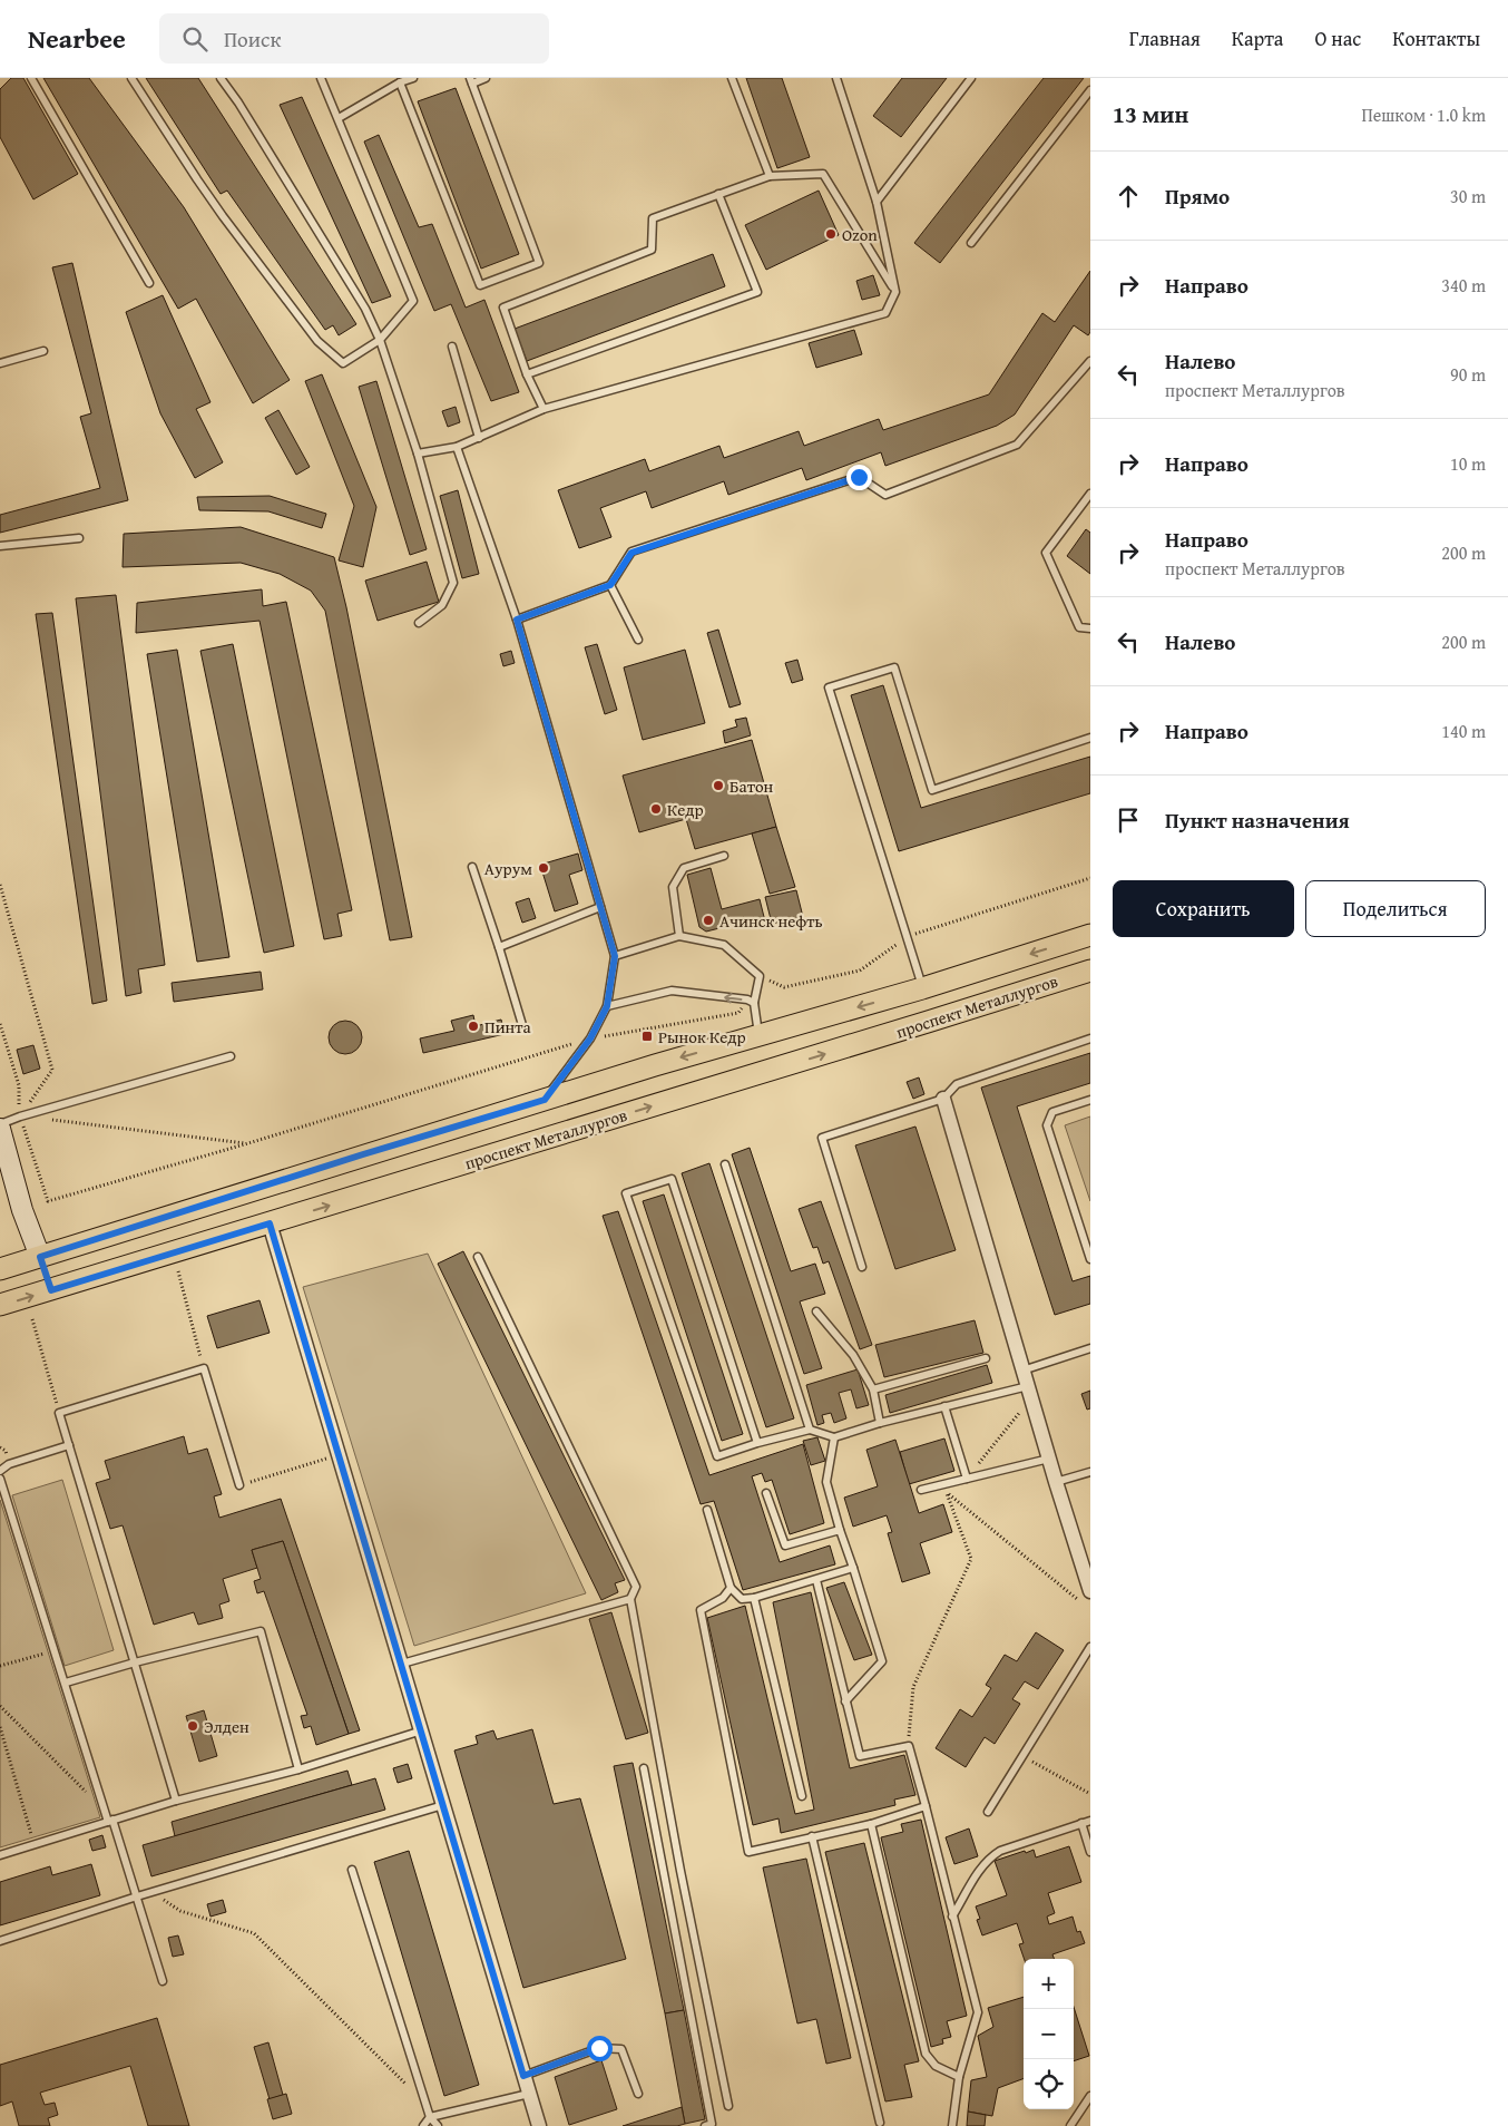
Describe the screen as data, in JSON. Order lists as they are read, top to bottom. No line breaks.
{"streets":{"main road":["проспект Металлургов"]},"places":{"other":["Ozon","Батон","Кедр","Аурум","Ачинск нефть","Пинта","Элден"],"transit":["Рынок Кедр"]},"page":{"header":"Nearbee","search":"Поиск","nav":["Главная","Карта","О нас","Контакты"],"heading":["13 мин","Пешком · 1.0 km"],"list":[["Прямо","30 m"],["Направо","340 m"],["Налево","проспект Металлургов","90 m"],["Направо","10 m"],["Направо","проспект Металлургов","200 m"],["Налево","200 m"],["Направо","140 m"],"Пункт назначения"],"buttons":["Сохранить","Поделиться"],"map_buttons":["+","−"]}}
